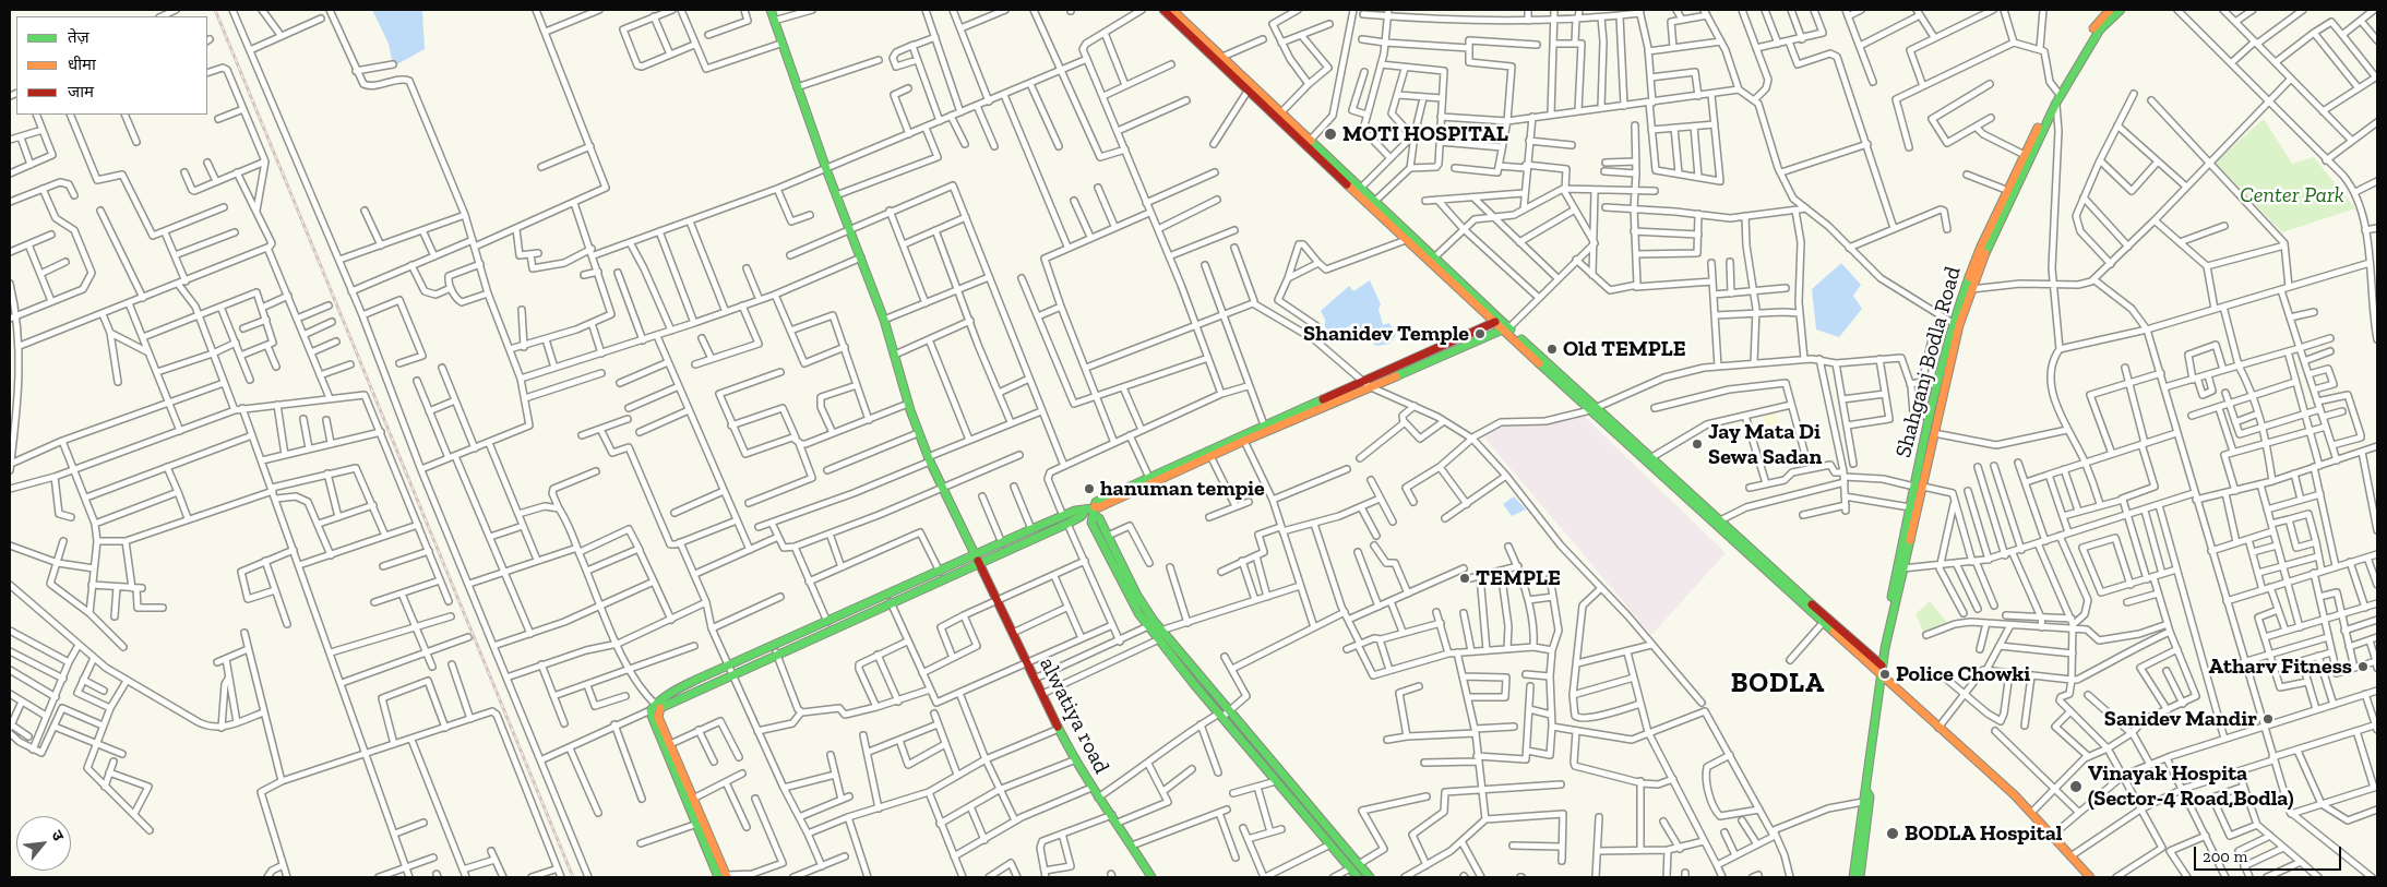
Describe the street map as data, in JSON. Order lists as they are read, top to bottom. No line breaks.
{"streets":{"main road":["Shahganj Bodla Road","alwatiya road"]},"districts":["BODLA"],"parks":["Center Park"],"places":["MOTI HOSPITAL","Shanidev Temple","Old TEMPLE","Jay Mata Di Sewa Sadan","hanuman tempie","TEMPLE","Atharv Fitness","Police Chowki","Sanidev Mandir","Vinayak Hospita (Sector-4 Road,Bodla)","BODLA Hospital"],"legend":["तेज़","धीमा","जाम"],"scale_bar":"200 m","north":"top right"}
